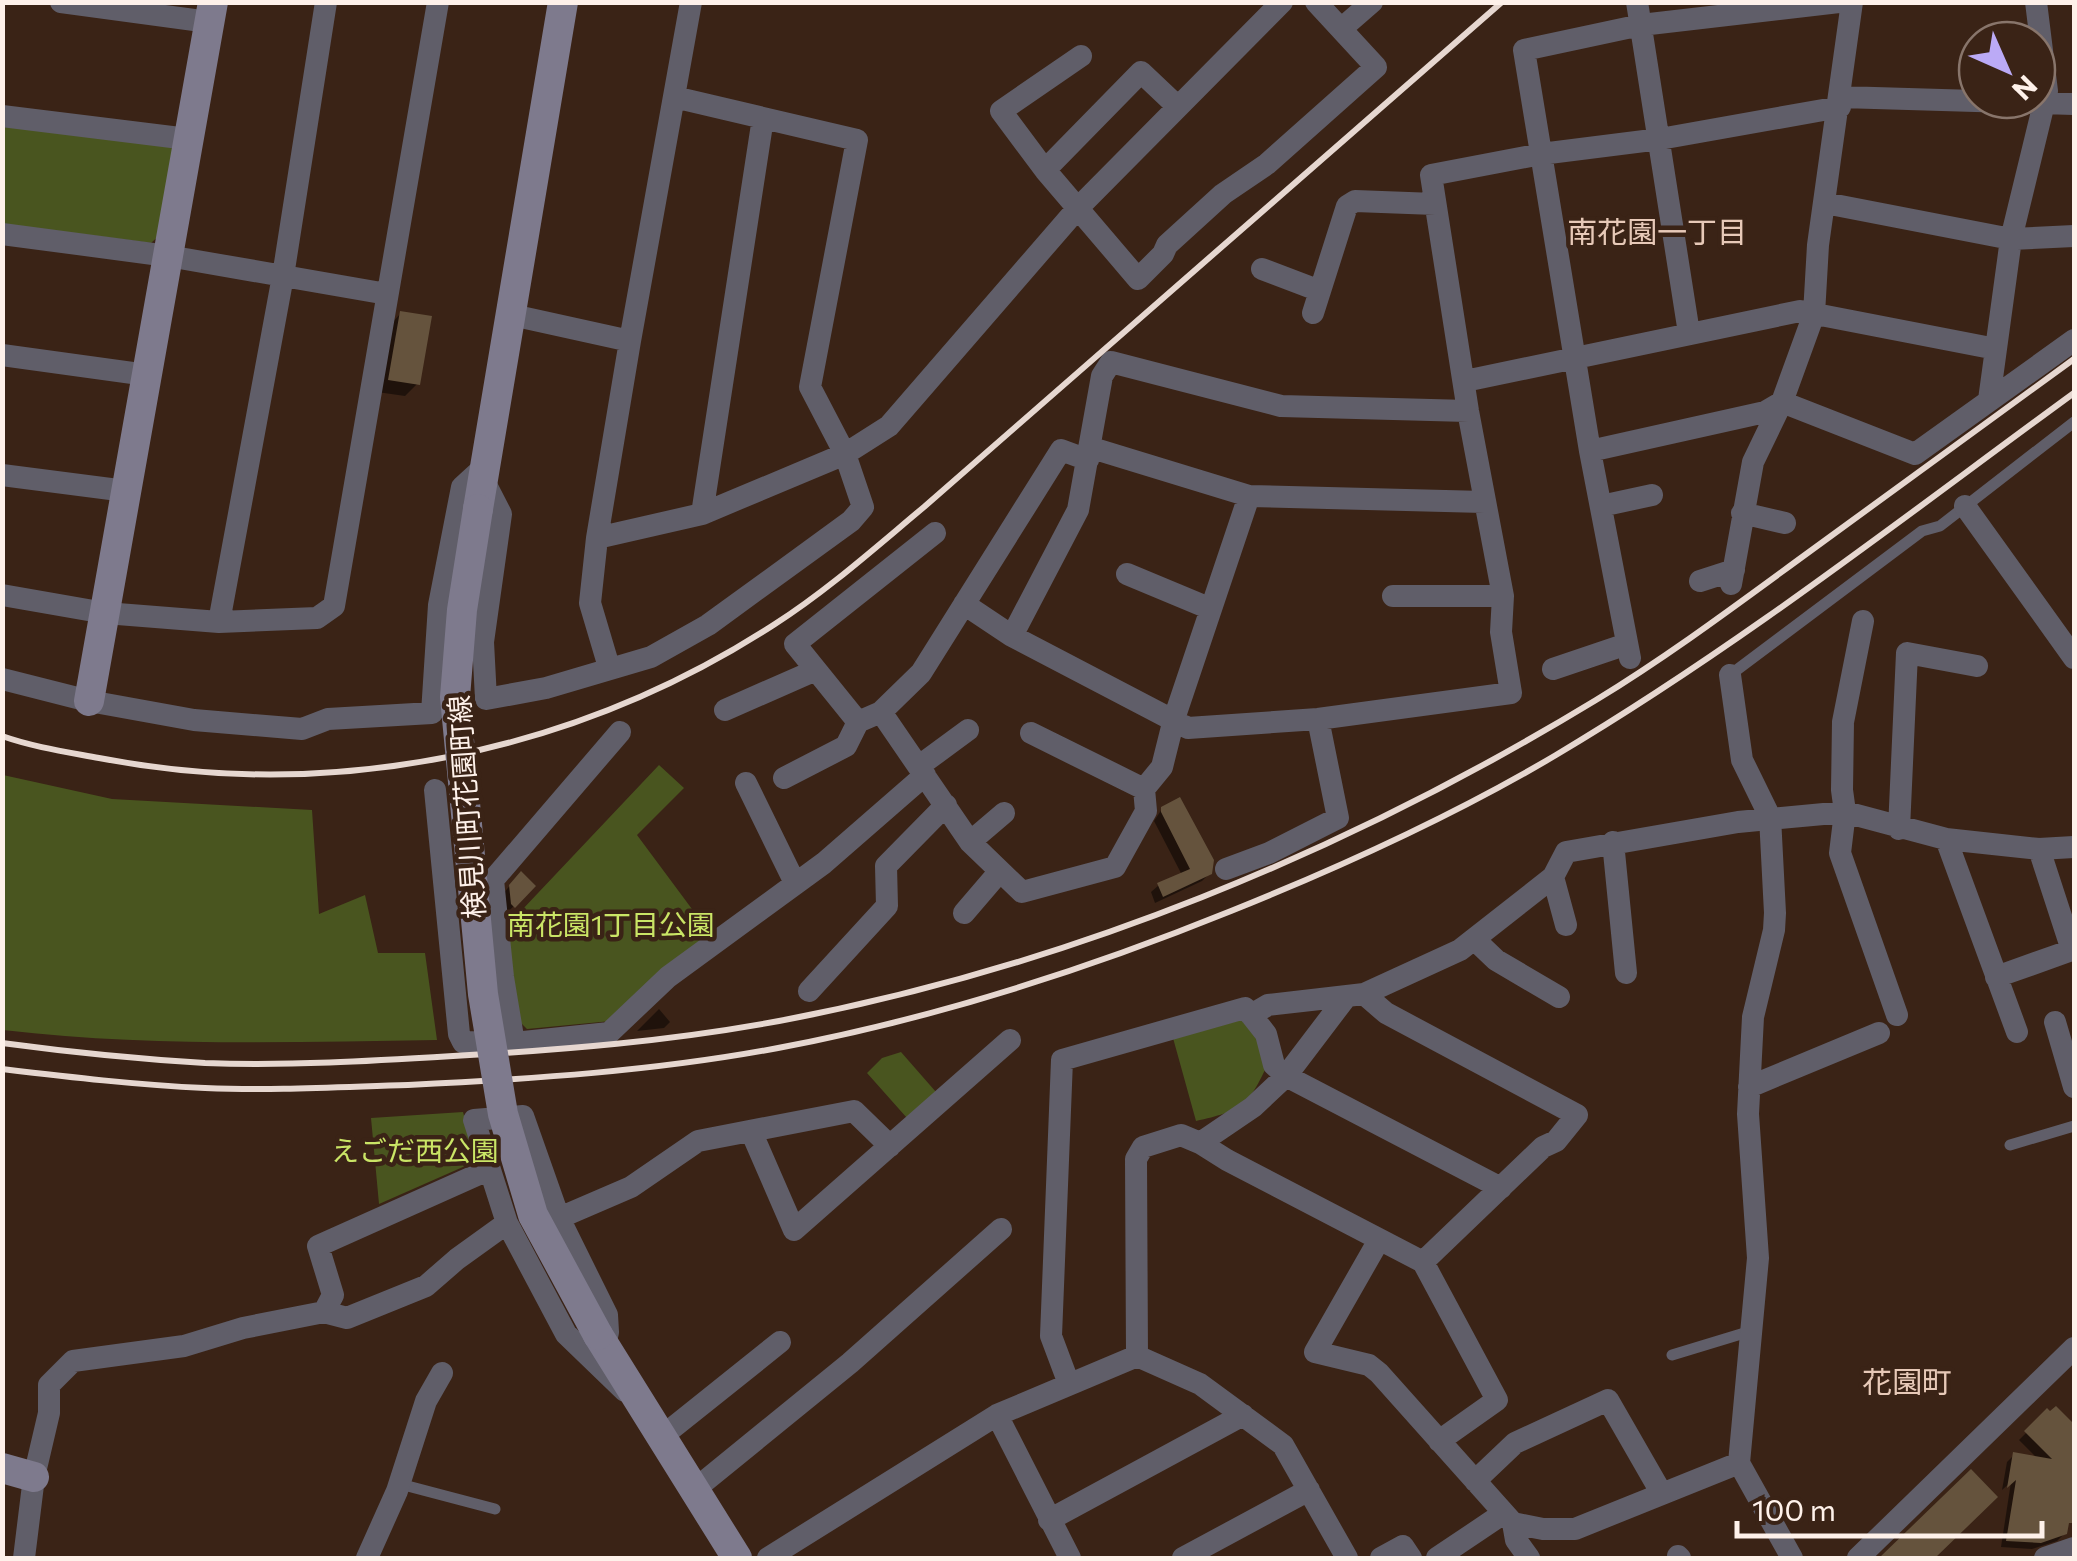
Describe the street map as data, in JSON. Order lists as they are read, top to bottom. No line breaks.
{"streets":{"street":["検見川町花園町線"]},"districts":["南花園一丁目","花園町"],"parks":["南花園1丁目公園","えごだ西公園"],"scale_bar":"100 m","north":"bottom right"}
